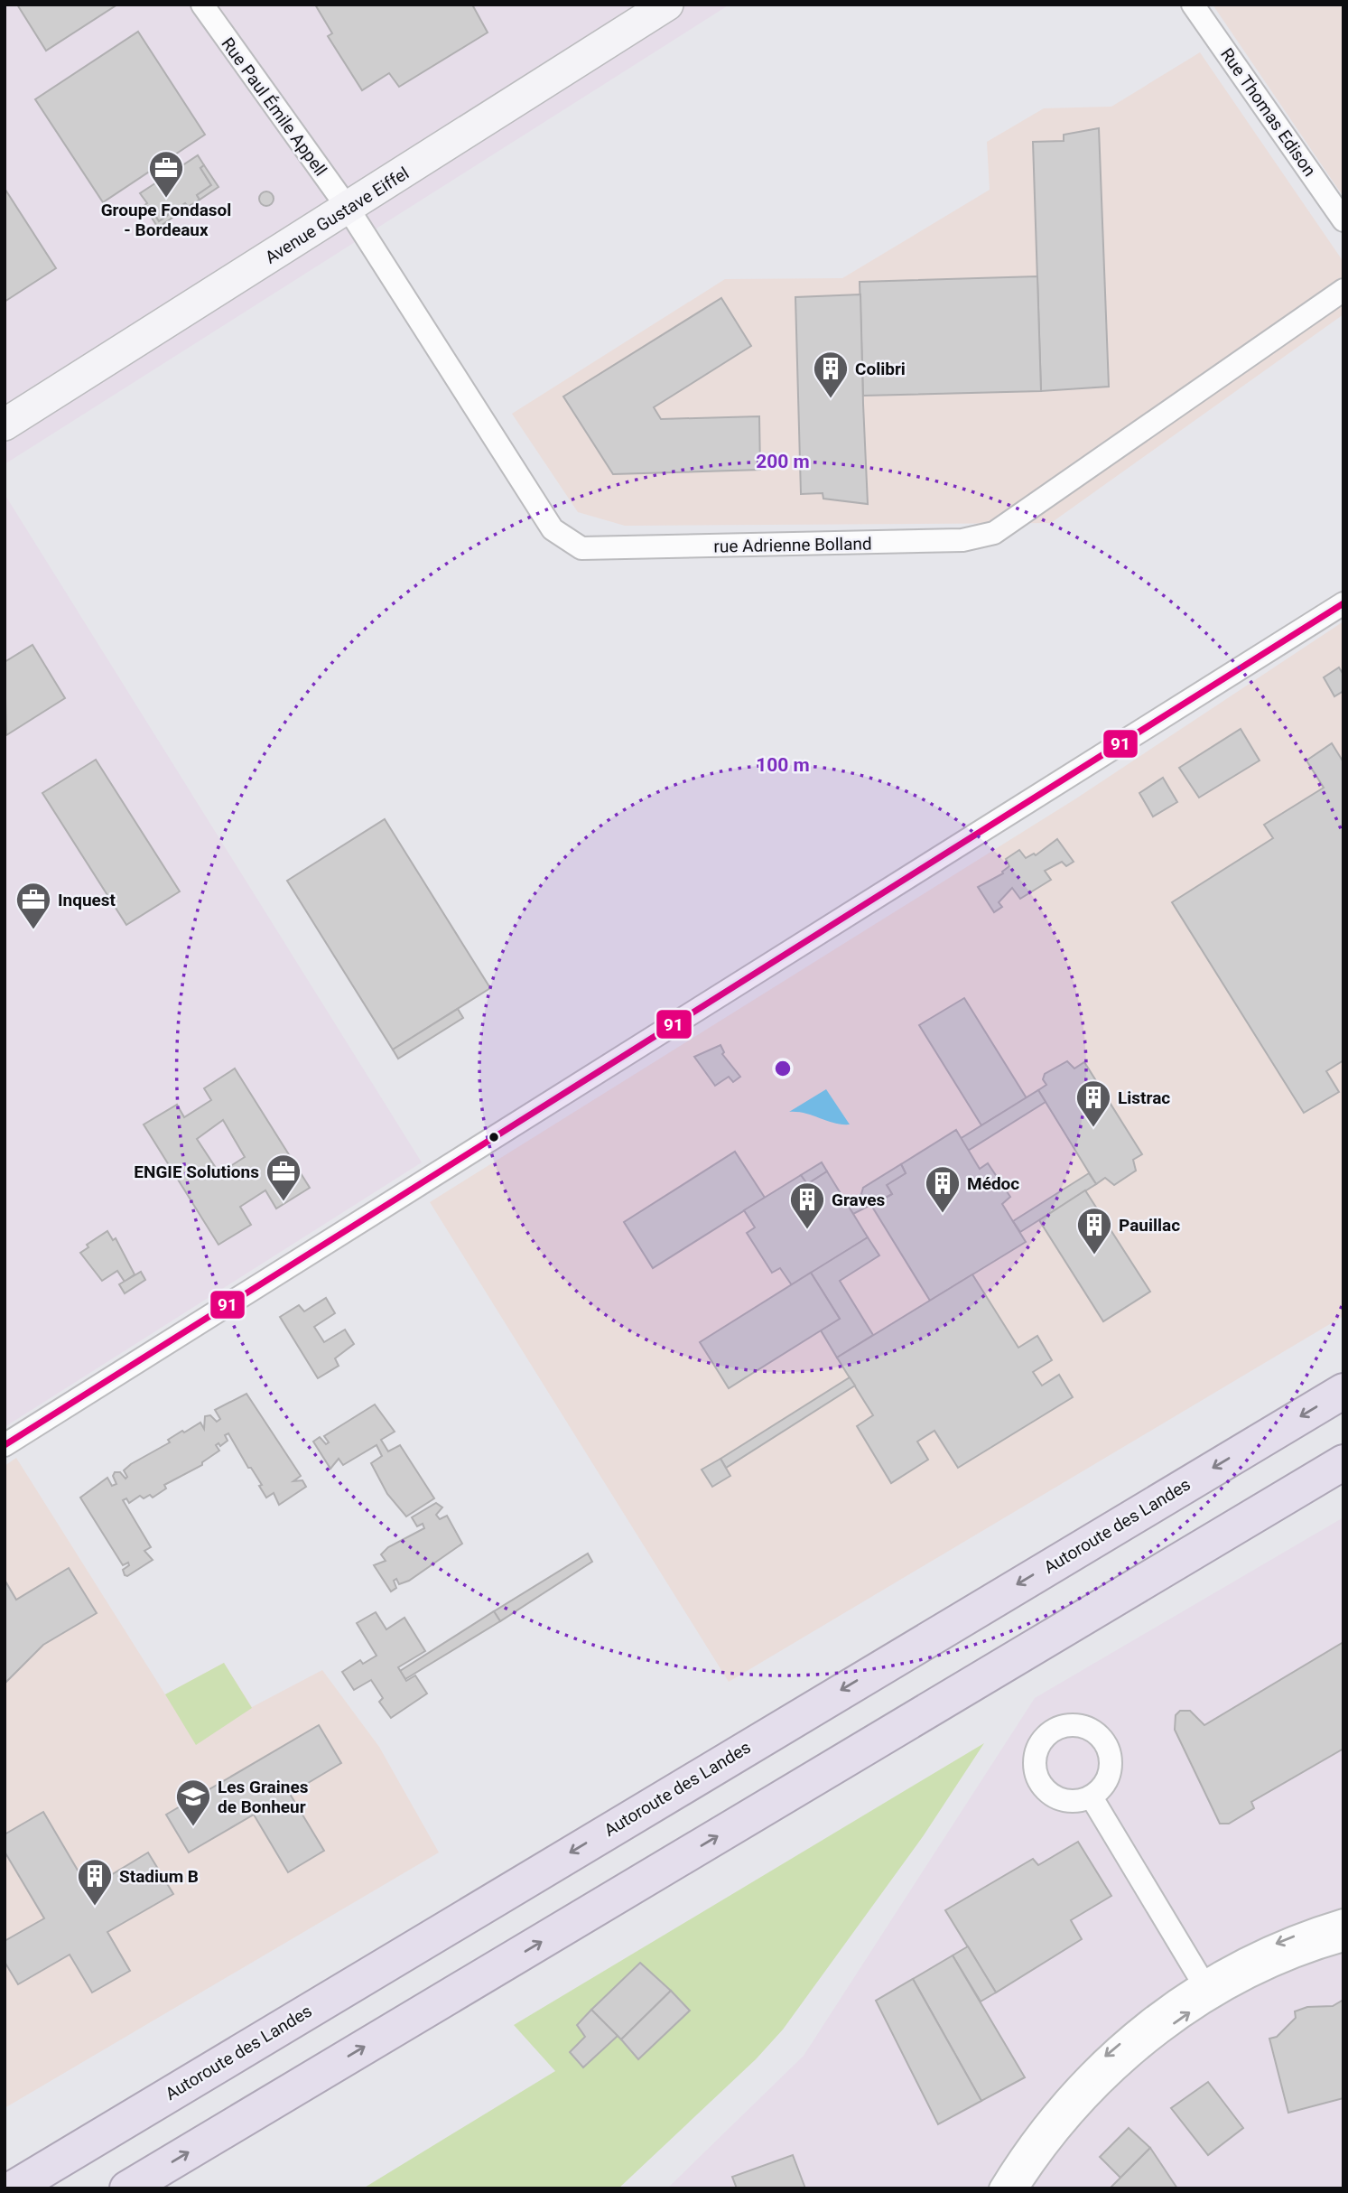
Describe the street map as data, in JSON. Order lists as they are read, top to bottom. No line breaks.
{"streets":{"highway":["Autoroute des Landes"],"street":["Rue Paul Émile Appell","Rue Thomas Edison","Avenue Gustave Eiffel","rue Adrienne Bolland"]},"crossings":[["Rue Paul Émile Appell","Avenue Gustave Eiffel"],["Rue Paul Émile Appell","rue Adrienne Bolland"],["Avenue Gustave Eiffel","rue Adrienne Bolland"]],"places":{"office":["Groupe Fondasol - Bordeaux","Inquest","ENGIE Solutions"],"building":["Colibri","Listrac","Médoc","Graves","Pauillac","Stadium B"],"school or university":["Les Graines de Bonheur"]},"lines":["transit line 91"],"rings":["200 m","100 m"]}
